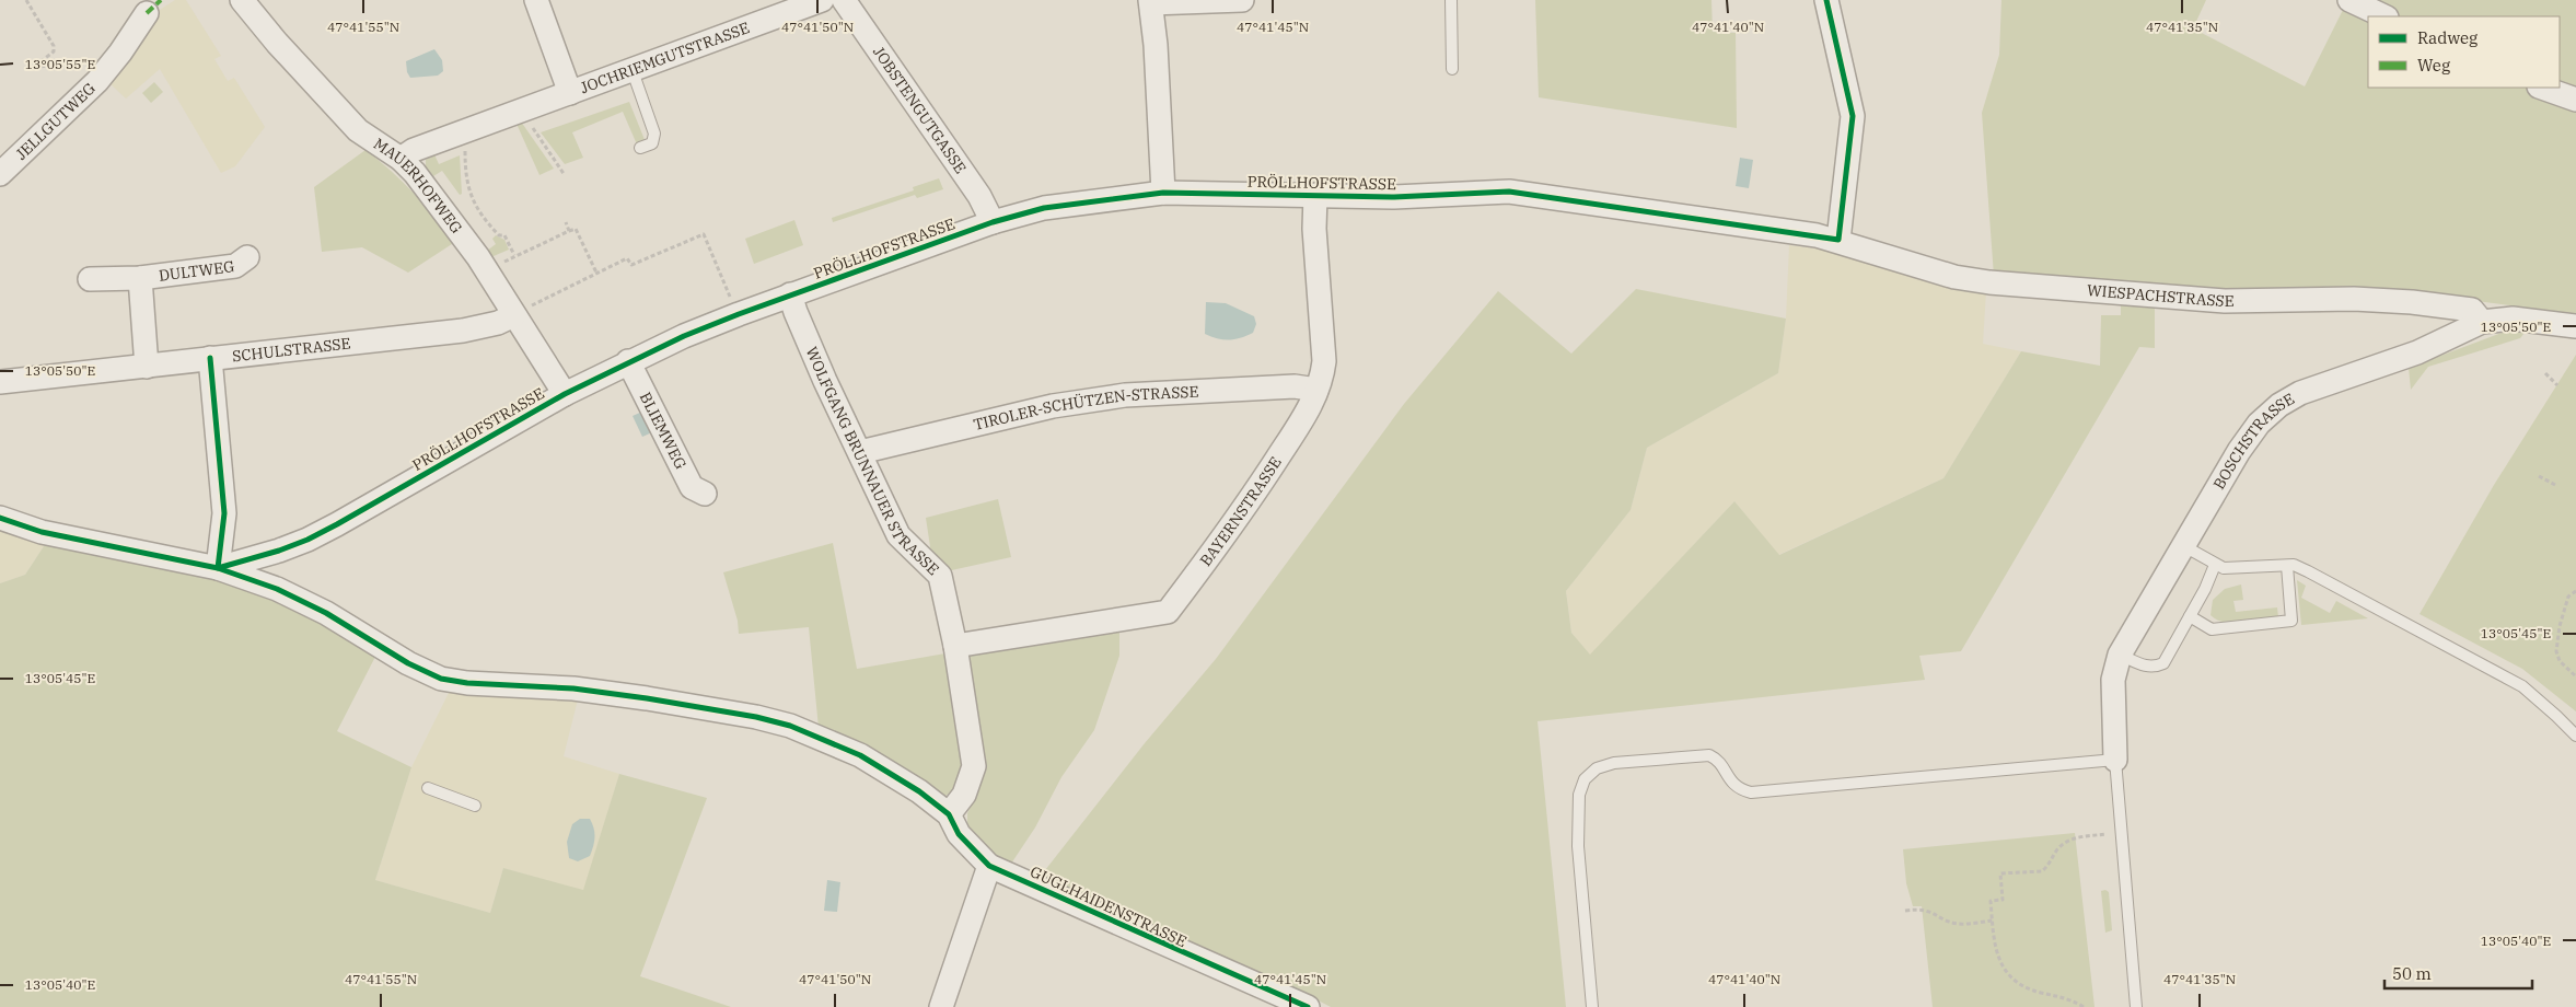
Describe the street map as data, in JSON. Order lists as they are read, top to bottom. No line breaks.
{"streets":{"street":["JOCHRIEMGUTSTRASSE","JOBSTENGUTGASSE","JELLGUTWEG","PRÖLLHOFSTRASSE","MAUERHOFWEG","DULTWEG","WIESPACHSTRASSE","SCHULSTRASSE","TIROLER-SCHÜTZEN-STRASSE","BLIEMWEG","BOSCHSTRASSE","WOLFGANG BRUNNAUER STRASSE","BAYERNSTRASSE","GUGLHAIDENSTRASSE"]},"crossings":[["JOCHRIEMGUTSTRASSE","MAUERHOFWEG"],["JOBSTENGUTGASSE","PRÖLLHOFSTRASSE"],["PRÖLLHOFSTRASSE","MAUERHOFWEG"],["PRÖLLHOFSTRASSE","WIESPACHSTRASSE"],["PRÖLLHOFSTRASSE","BLIEMWEG"],["PRÖLLHOFSTRASSE","WOLFGANG BRUNNAUER STRASSE"],["PRÖLLHOFSTRASSE","BAYERNSTRASSE"],["PRÖLLHOFSTRASSE","GUGLHAIDENSTRASSE"],["MAUERHOFWEG","SCHULSTRASSE"],["DULTWEG","SCHULSTRASSE"],["WIESPACHSTRASSE","BOSCHSTRASSE"],["TIROLER-SCHÜTZEN-STRASSE","WOLFGANG BRUNNAUER STRASSE"],["TIROLER-SCHÜTZEN-STRASSE","BAYERNSTRASSE"],["WOLFGANG BRUNNAUER STRASSE","BAYERNSTRASSE"],["WOLFGANG BRUNNAUER STRASSE","GUGLHAIDENSTRASSE"]],"legend":["Radweg","Weg"],"scale_bar":"50 m","coordinates":["47°41'55\"N","47°41'50\"N","47°41'45\"N","47°41'40\"N","47°41'35\"N","13°05'55\"E","13°05'50\"E","13°05'45\"E","13°05'40\"E"]}
